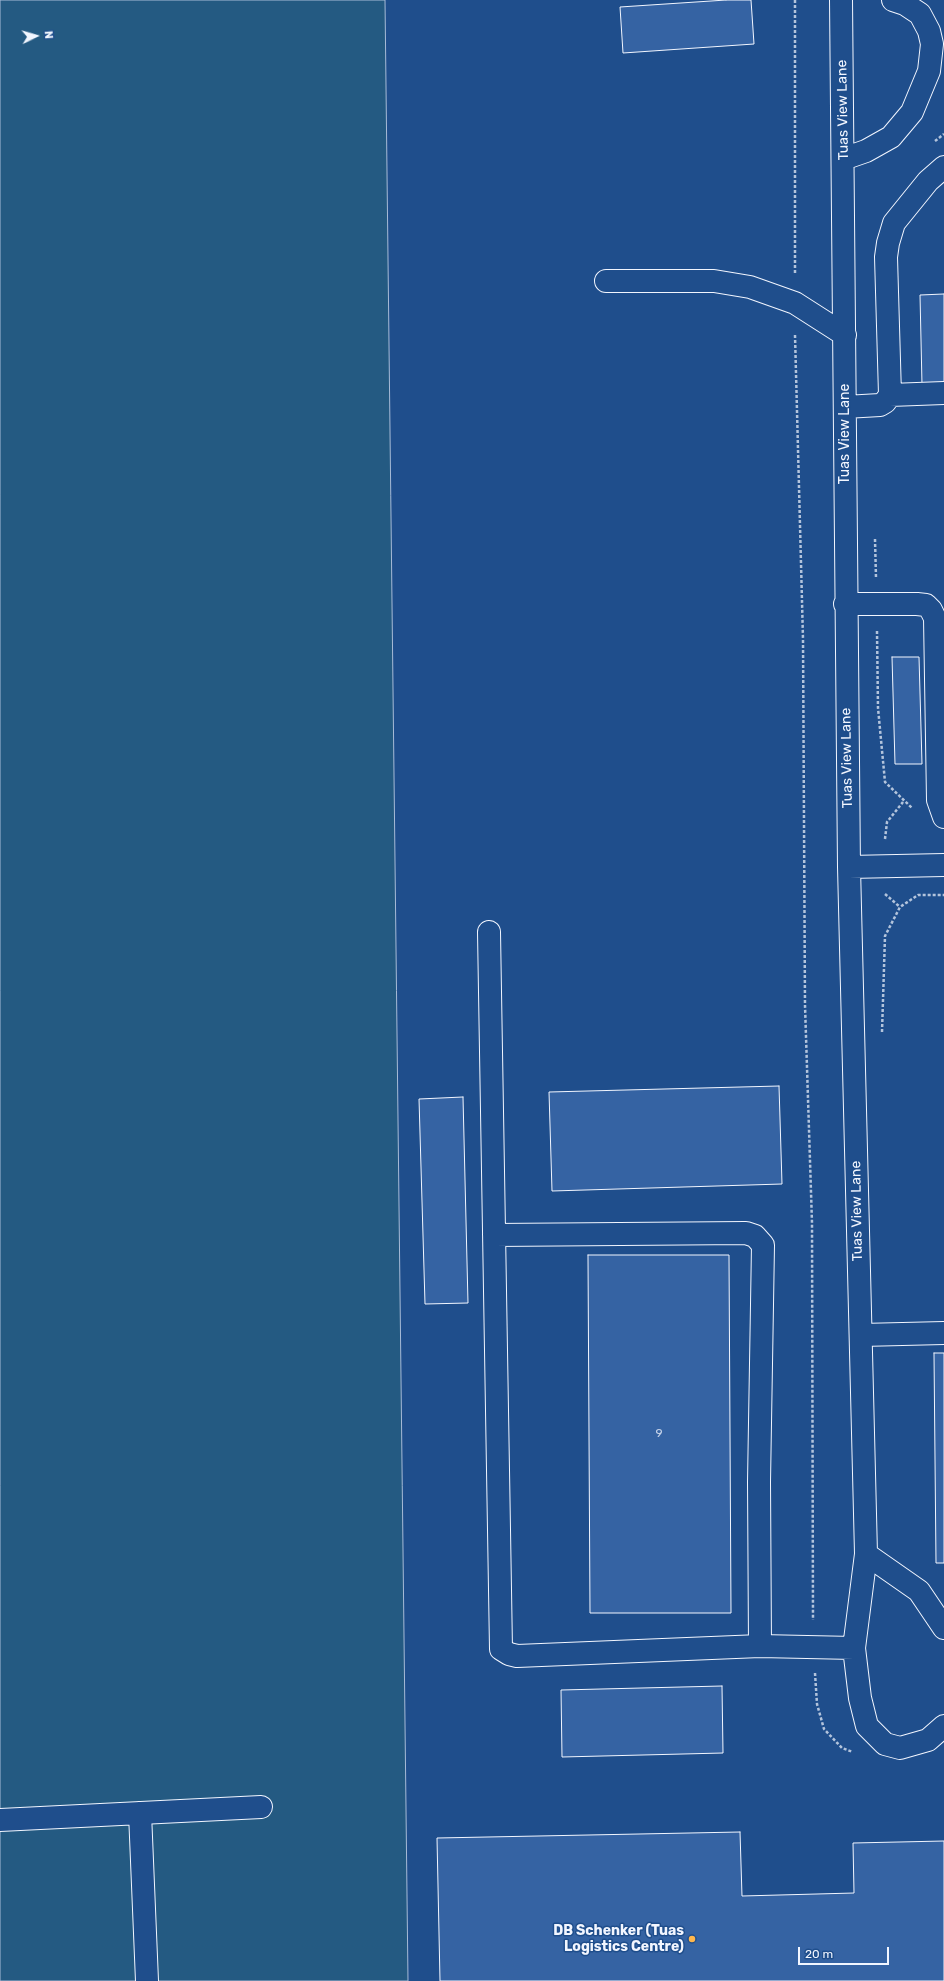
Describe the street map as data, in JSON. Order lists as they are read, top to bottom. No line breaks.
{"streets":{"lane":["Tuas View Lane"]},"places":["DB Schenker (Tuas Logistics Centre)"],"house_numbers":["9"],"scale_bar":"20 m","north":"right"}
